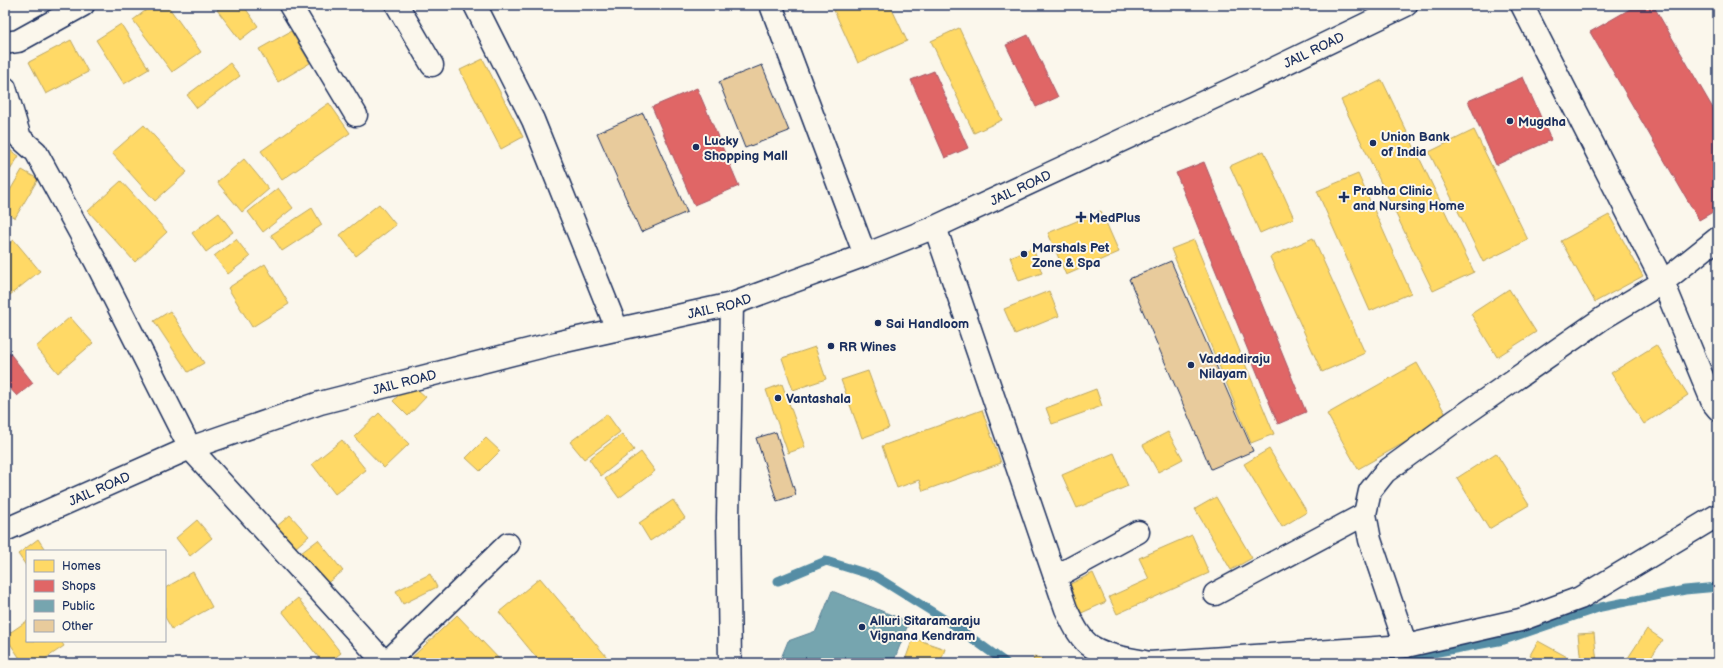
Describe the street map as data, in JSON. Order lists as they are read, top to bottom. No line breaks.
{"streets":{"street":["JAIL ROAD"]},"places":{"other":["Mugdha","Union Bank of India","Lucky Shopping Mall","Marshals Pet Zone & Spa","Sai Handloom","RR Wines","Vaddadiraju Nilayam","Vantashala","Alluri Sitaramaraju Vignana Kendram"],"health":["Prabha Clinic and Nursing Home","MedPlus"]},"legend":["Homes","Shops","Public","Other"]}
